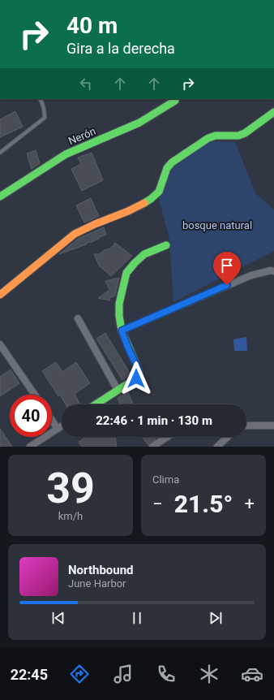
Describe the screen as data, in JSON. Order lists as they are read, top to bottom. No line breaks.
{"streets":{"street":["Nerón"]},"parks":["bosque natural"],"page":{"turn":["40 m","Gira a la derecha"],"limit":"40","trip":"22:46 · 1 min · 130 m","tile":[["39","km/h"],"Clima"],"heat":["−","21.5°","+"],"song":["Northbound","June Harbor"],"tabs":"22:45"}}
